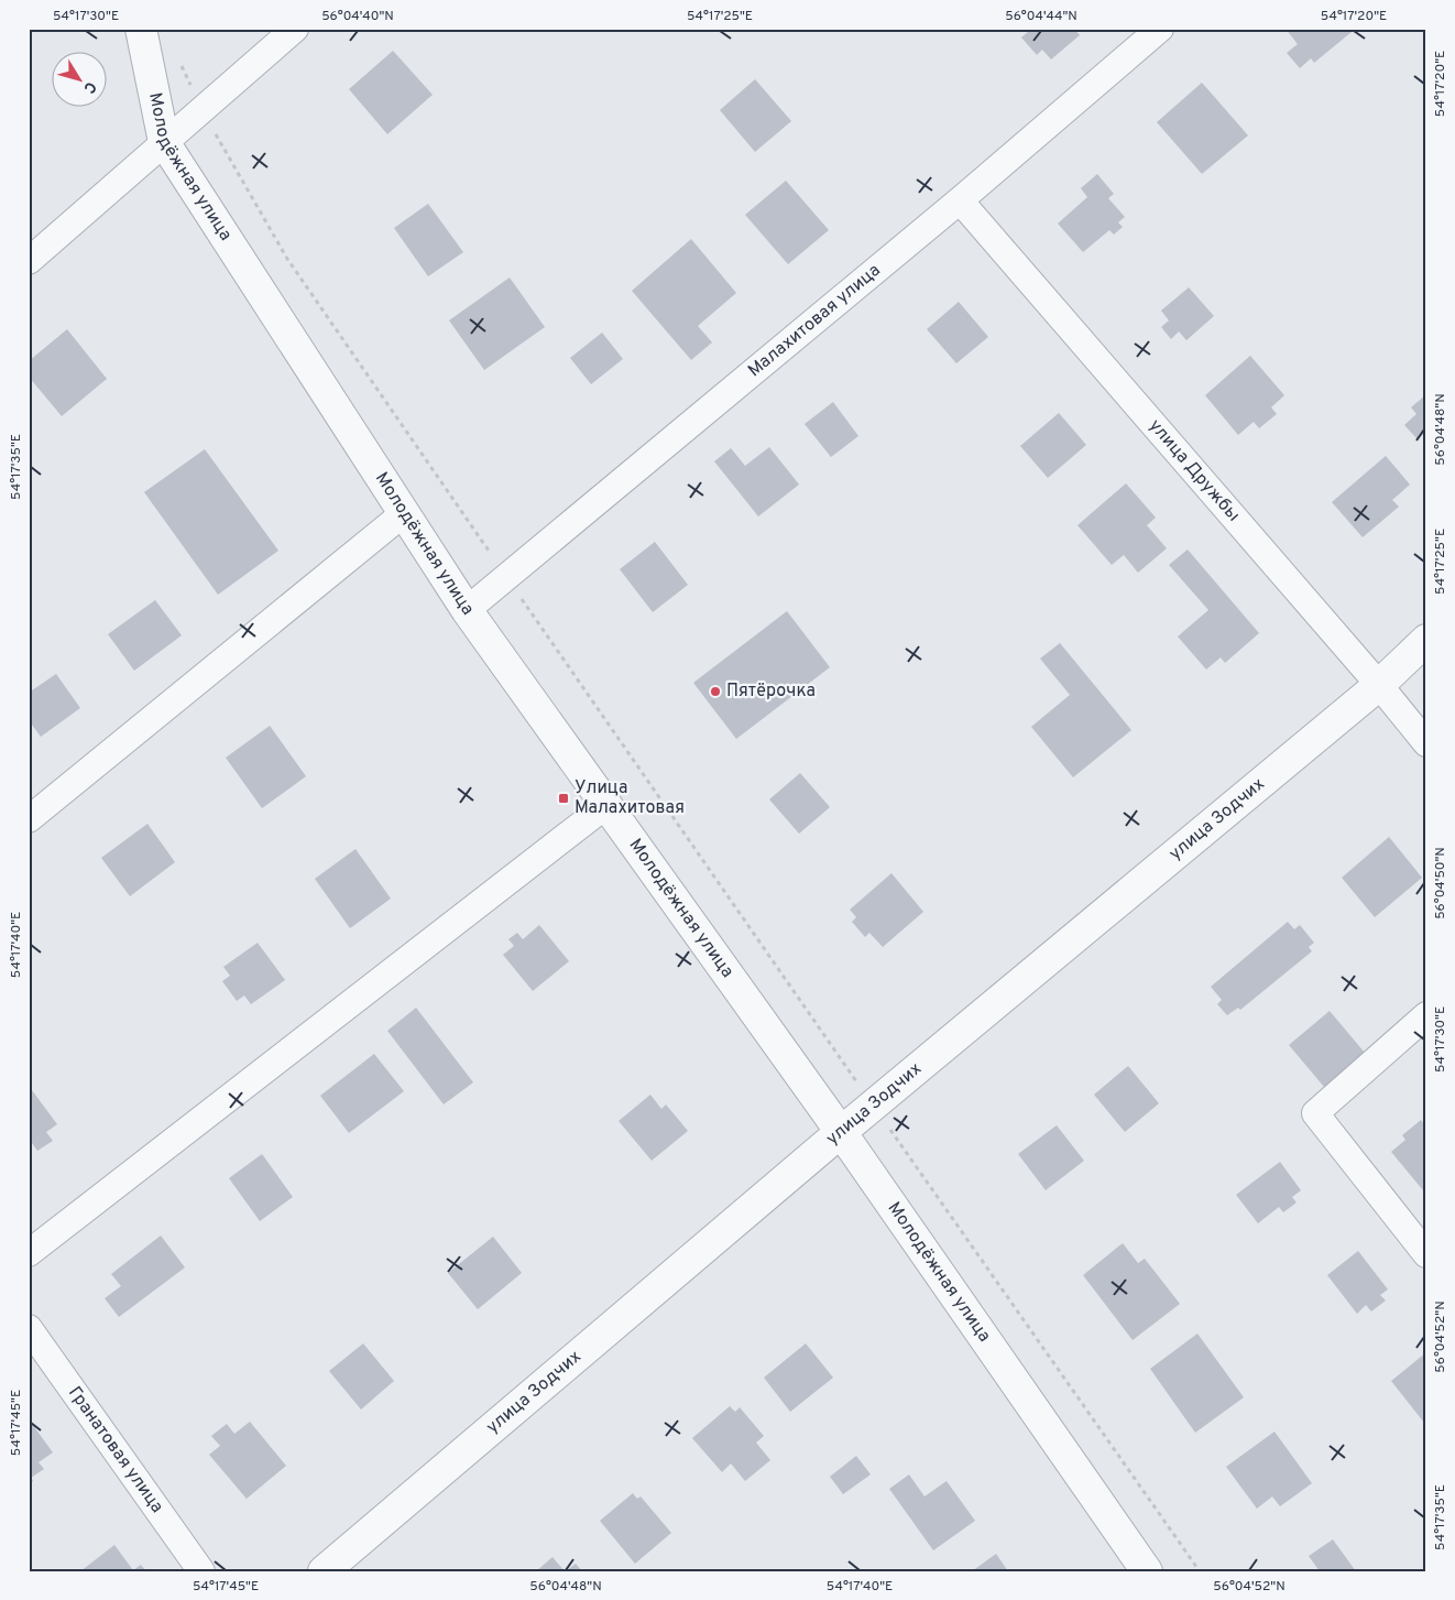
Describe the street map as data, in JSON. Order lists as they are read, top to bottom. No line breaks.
{"streets":{"street":["Молодёжная улица","Малахитовая улица","улица Дружбы","улица Зодчих","Гранатовая улица"]},"crossings":[["Молодёжная улица","Малахитовая улица"],["Молодёжная улица","улица Зодчих"],["Малахитовая улица","улица Дружбы"],["улица Дружбы","улица Зодчих"]],"places":{"other":["Пятёрочка"],"transit":["Улица Малахитовая"]},"north":"bottom right","coordinates":["54°17'30\"E","56°04'40\"N","54°17'25\"E","56°04'44\"N","54°17'20\"E","56°04'48\"N","54°17'35\"E","56°04'50\"N","54°17'40\"E","56°04'52\"N","54°17'45\"E"]}
